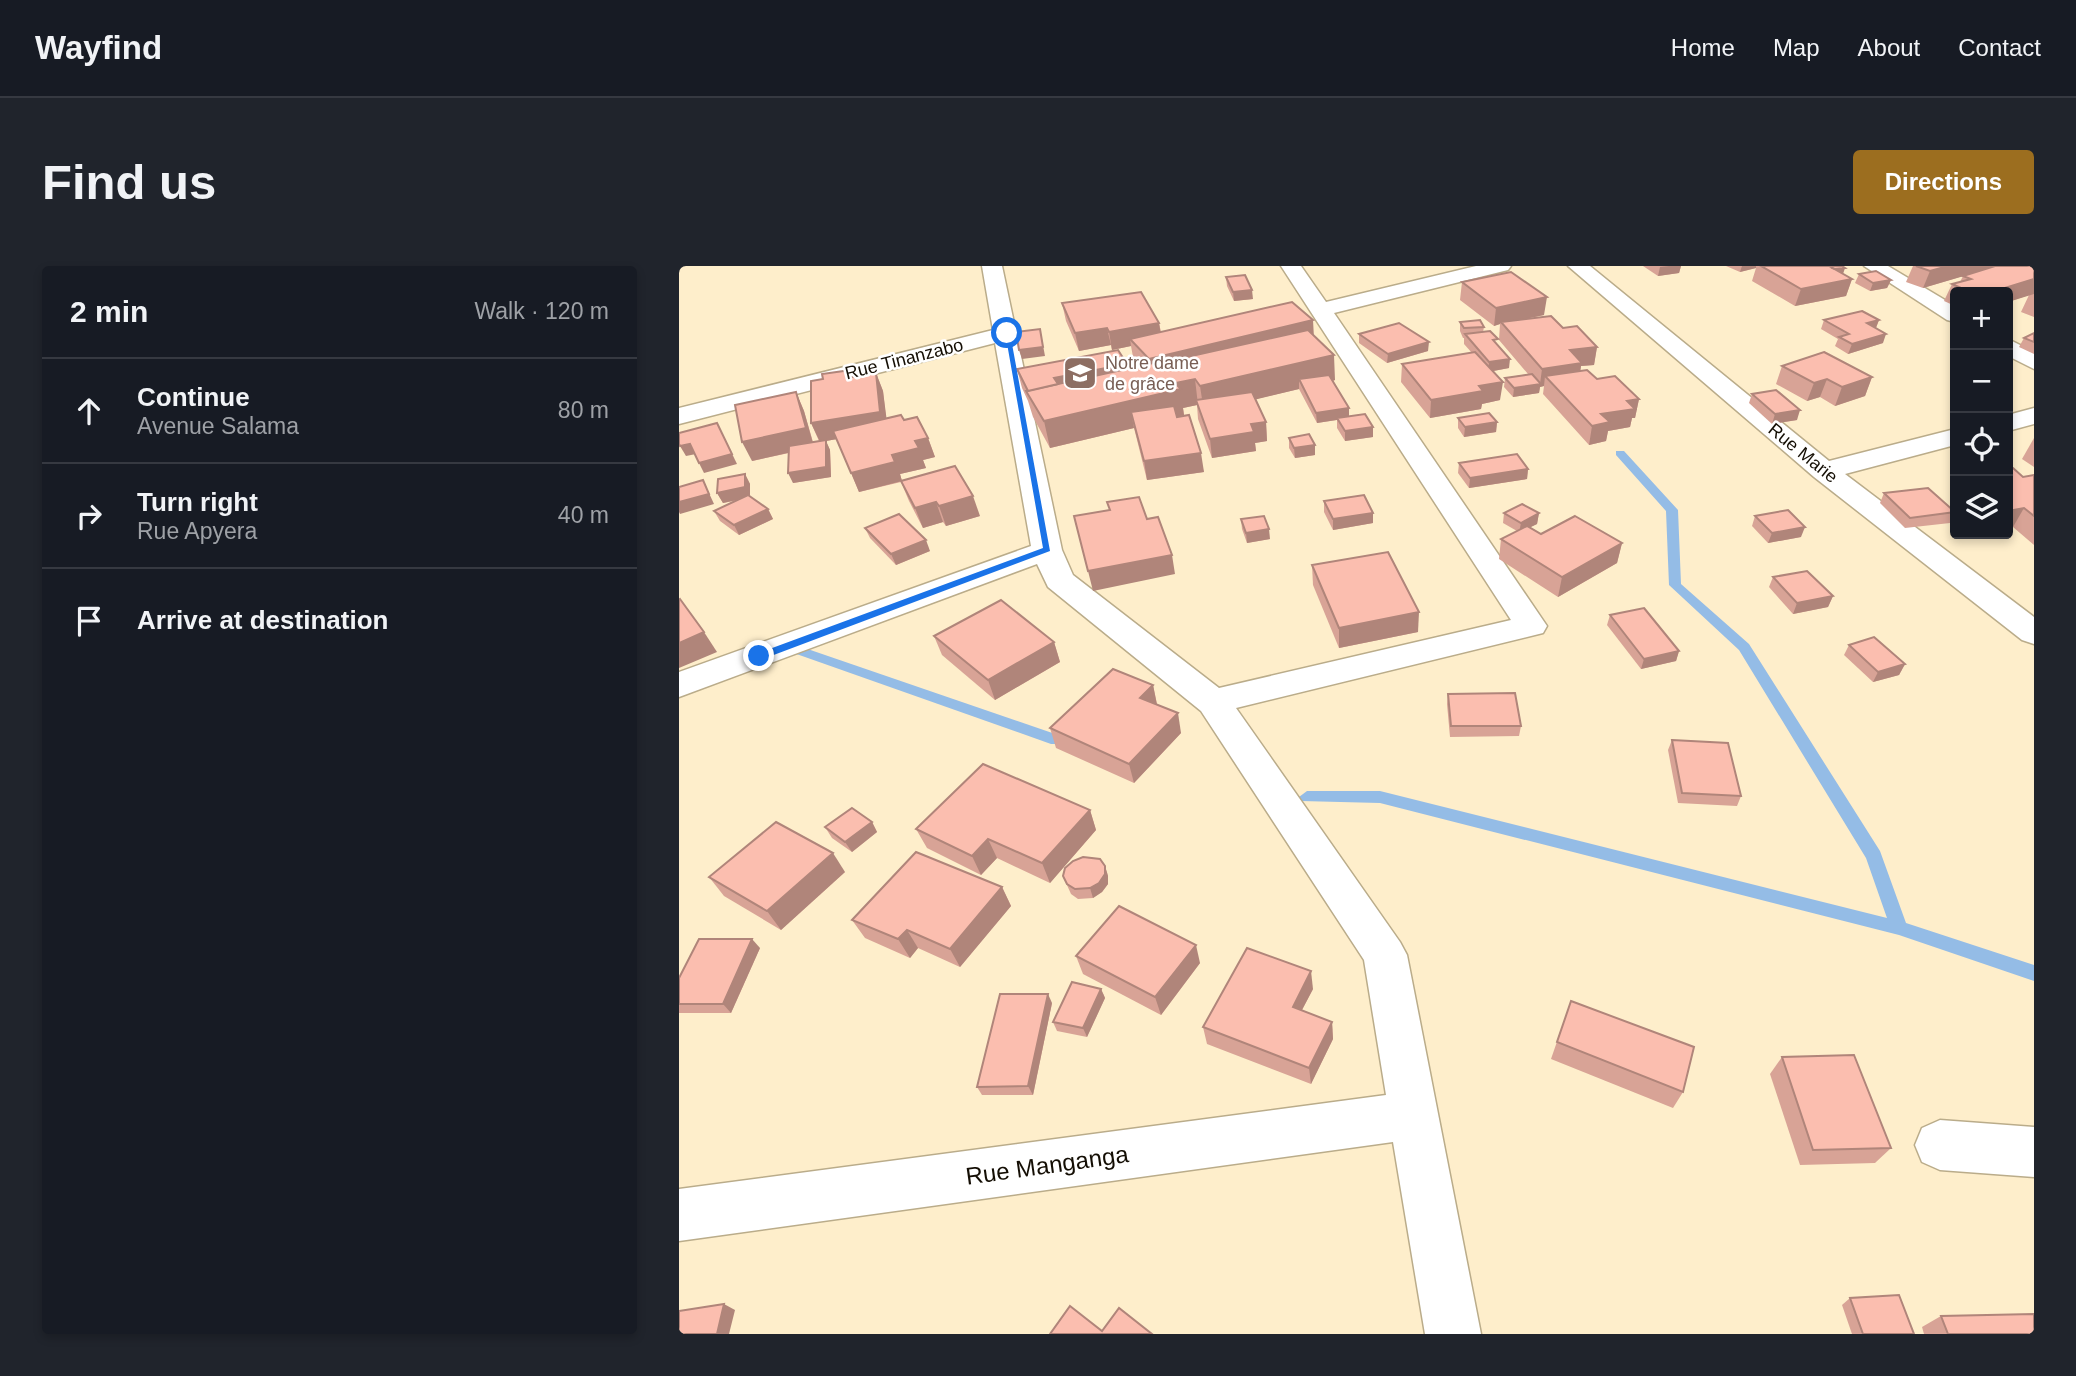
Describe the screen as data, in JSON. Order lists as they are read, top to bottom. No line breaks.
{"streets":{"street":["Rue Tinanzabo","Rue Marie","Rue Manganga"]},"places":{"school or university":["Notre dame de grâce"]},"page":{"header":"Wayfind","nav":["Home","Map","About","Contact"],"buttons":"Directions","title":"Find us","heading":["2 min","Walk · 120 m"],"map_buttons":["+","−"],"list":[["Continue","Avenue Salama","80 m"],["Turn right","Rue Apyera","40 m"],"Arrive at destination"]}}
